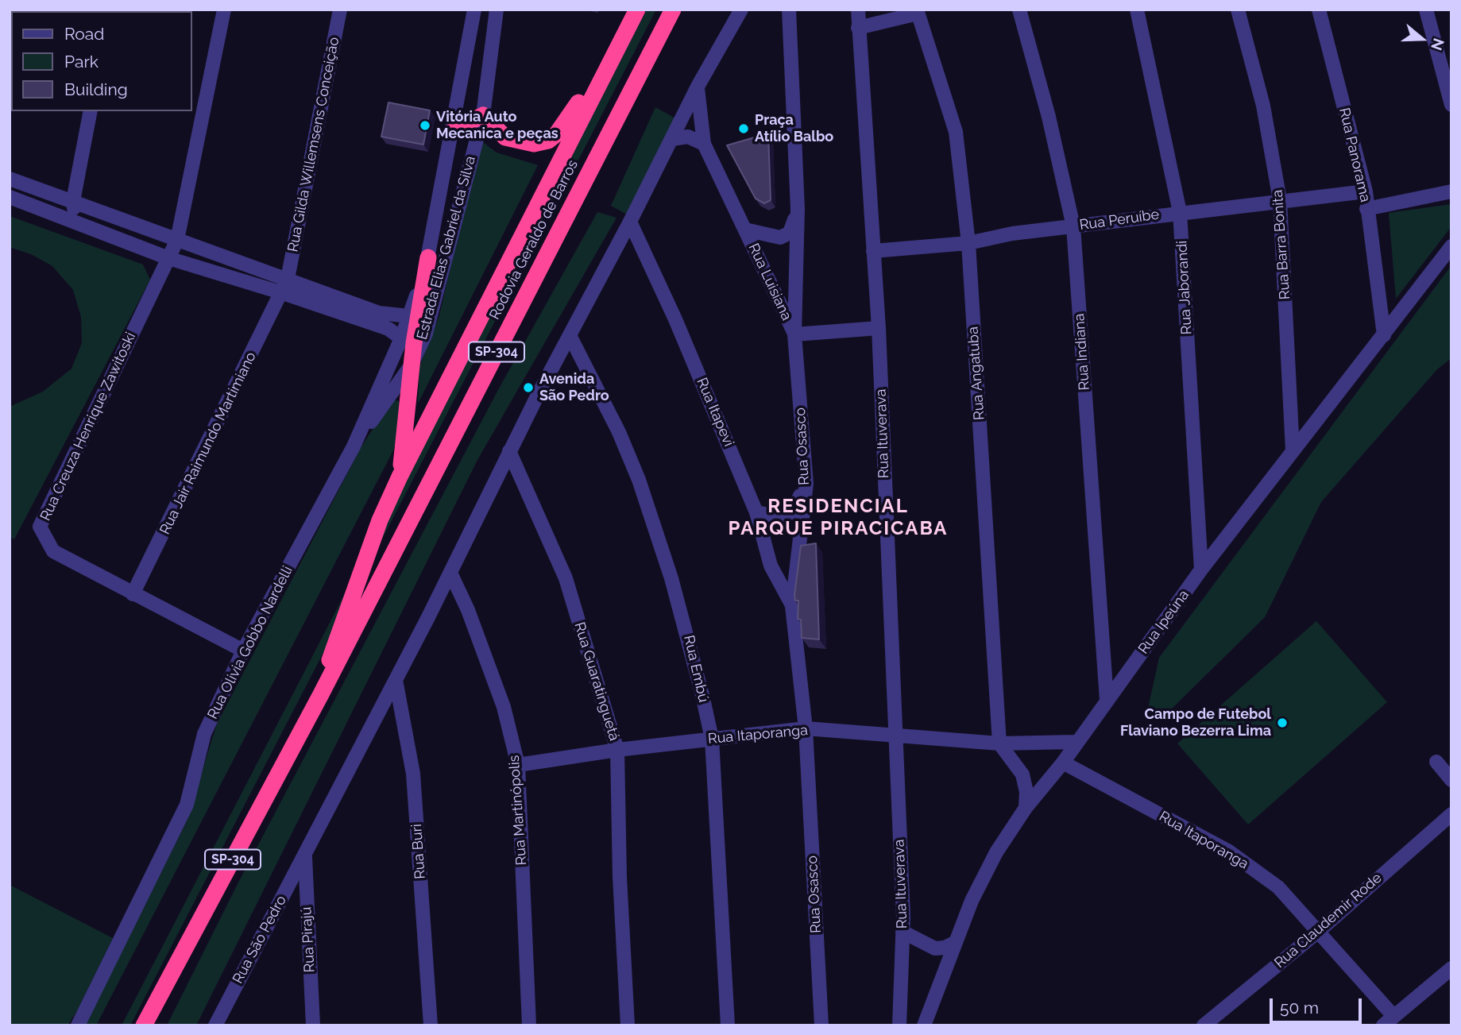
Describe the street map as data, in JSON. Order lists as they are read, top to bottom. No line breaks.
{"streets":{"highway":["Rodovia Geraldo de Barros","SP-304"],"street":["Rua Gilda Willemsens Conceição","Rua Panorama","Rua Peruíbe","Rua Barra Bonita","Estrada Elias Gabriel da Silva","Rua Luisiana","Rua Jaborandi","Rua Indiana","Rua Angatuba","Rua Itapevi","Rua Creuza Henrique Zawitoski","Rua Ituverava","Rua Jair Raimundo Martimiano","Rua Osasco","Rua Ipeúna","Rua Olivia Gobbo Nardelli","Rua Embú","Rua Guaratinguetá","Rua Itaporanga","Rua Martinópolis","Rua Buri","Rua Claudemir Rode","Rua São Pedro","Rua Pirajú"]},"crossings":[["Rua Gilda Willemsens Conceição","Rua Jair Raimundo Martimiano"],["Rua Panorama","Rua Peruíbe"],["Rua Panorama","Rua Ipeúna"],["Rua Peruíbe","Rua Barra Bonita"],["Rua Peruíbe","Rua Jaborandi"],["Rua Peruíbe","Rua Indiana"],["Rua Peruíbe","Rua Angatuba"],["Rua Peruíbe","Rua Ituverava"],["Rua Barra Bonita","Rua Ipeúna"],["Estrada Elias Gabriel da Silva","Rua Olivia Gobbo Nardelli"],["Rua Luisiana","Rua Osasco"],["Rua Jaborandi","Rua Ipeúna"],["Rua Indiana","Rua Ipeúna"],["Rua Angatuba","Rua Itaporanga"],["Rua Itapevi","Rua Osasco"],["Rua Creuza Henrique Zawitoski","Rua Jair Raimundo Martimiano"],["Rua Creuza Henrique Zawitoski","Rua Olivia Gobbo Nardelli"],["Rua Ituverava","Rua Itaporanga"],["Rua Osasco","Rua Itaporanga"],["Rua Ipeúna","Rua Itaporanga"],["Rua Embú","Rua Itaporanga"],["Rua Guaratinguetá","Rua Itaporanga"],["Rua Itaporanga","Rua Martinópolis"],["Rua Itaporanga","Rua Claudemir Rode"],["Rua São Pedro","Rua Pirajú"]],"districts":["RESIDENCIAL PARQUE PIRACICABA"],"places":["Vitória Auto Mecanica e peças","Praça Atílio Balbo","Avenida São Pedro","Campo de Futebol Flaviano Bezerra Lima"],"legend":["Road","Park","Building"],"scale_bar":"50 m","north":"right"}
